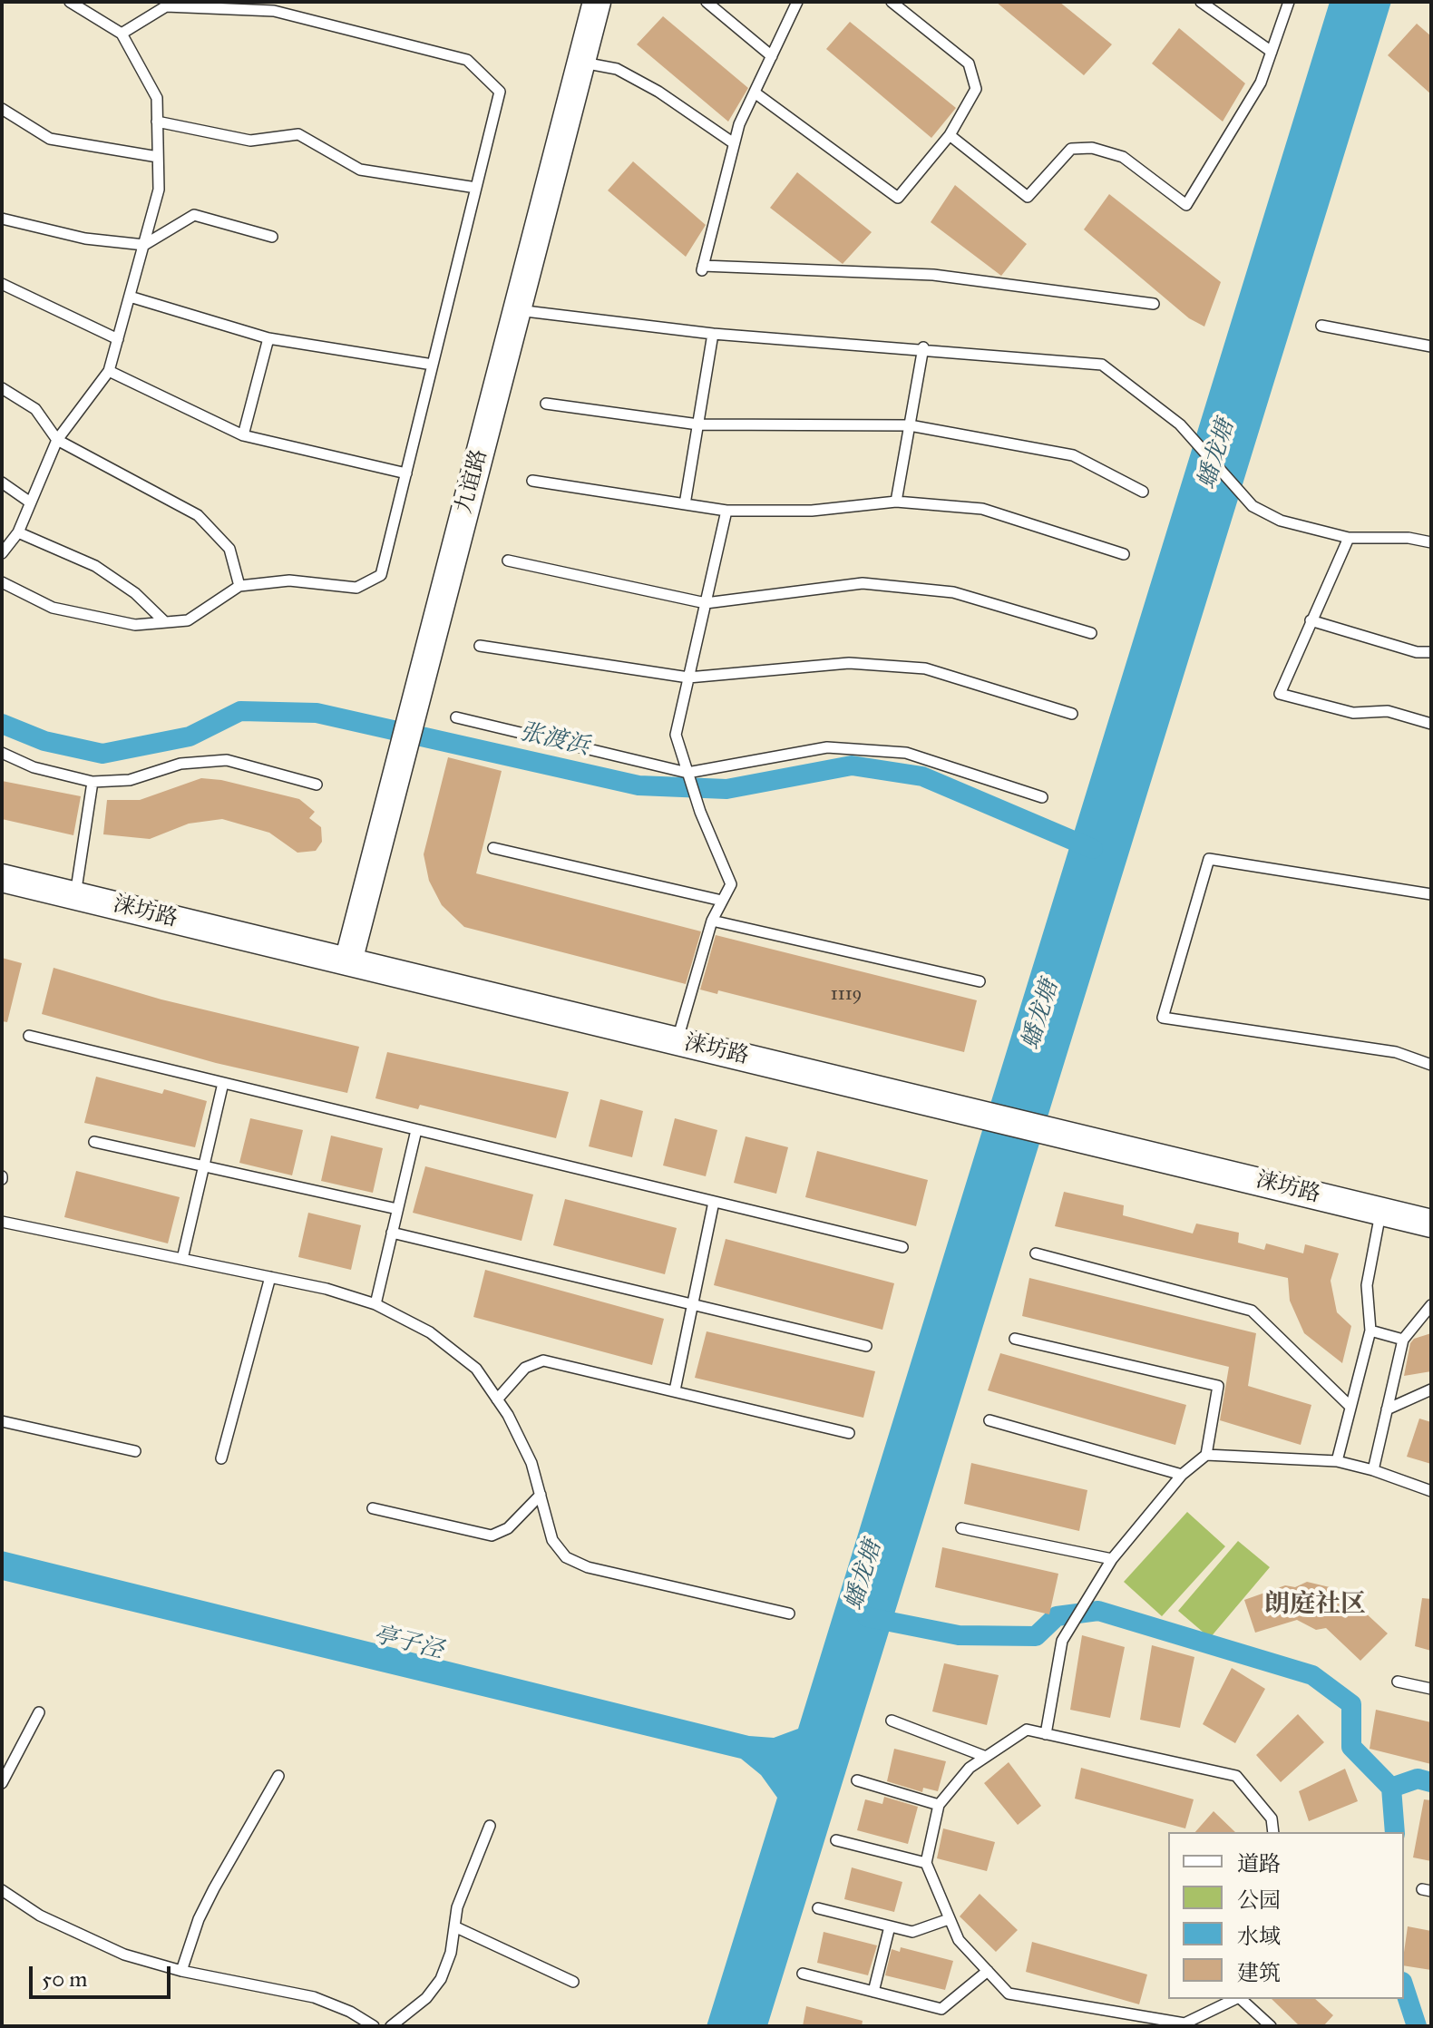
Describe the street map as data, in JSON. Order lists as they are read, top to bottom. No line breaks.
{"streets":{"street":["九谊路","涞坊路"]},"crossings":[["九谊路","涞坊路"]],"districts":["朗庭社区"],"water":["蟠龙塘","张渡浜","亭子泾"],"house_numbers":["1119"],"legend":["道路","公园","水域","建筑"],"scale_bar":"50 m"}
